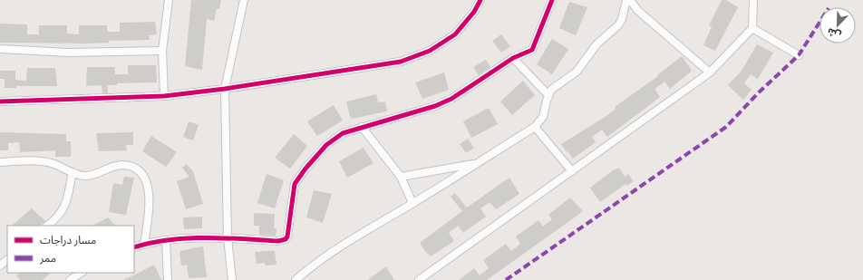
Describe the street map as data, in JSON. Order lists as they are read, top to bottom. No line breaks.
{"legend":["مسار دراجات","ممر"],"north":"bottom left"}
